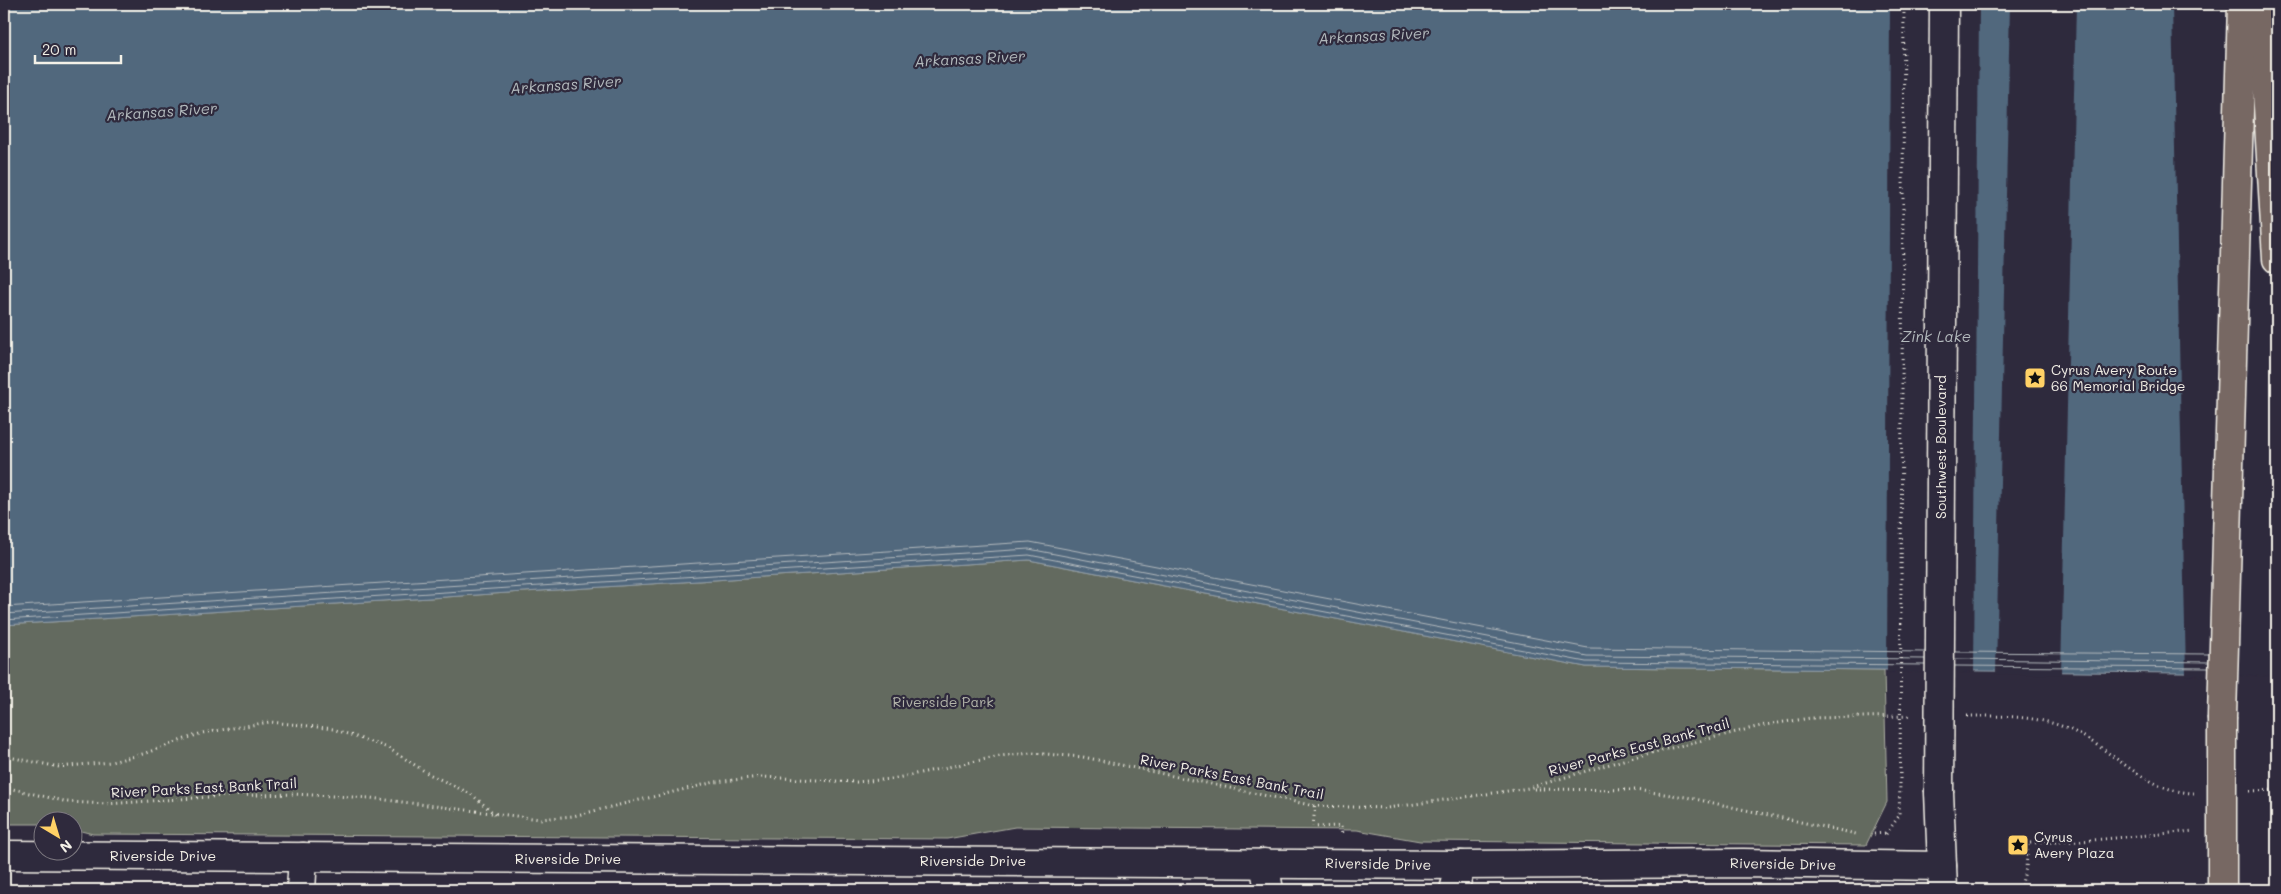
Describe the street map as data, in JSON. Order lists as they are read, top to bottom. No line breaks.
{"streets":{"street":["Southwest Boulevard","Riverside Drive"],"path":["River Parks East Bank Trail"]},"crossings":[["Southwest Boulevard","Riverside Drive"]],"water":["Arkansas River","Zink Lake"],"parks":["Riverside Park"],"places":{"place":["Cyrus Avery Route 66 Memorial Bridge","Cyrus Avery Plaza"]},"scale_bar":"20 m","north":"bottom right"}
